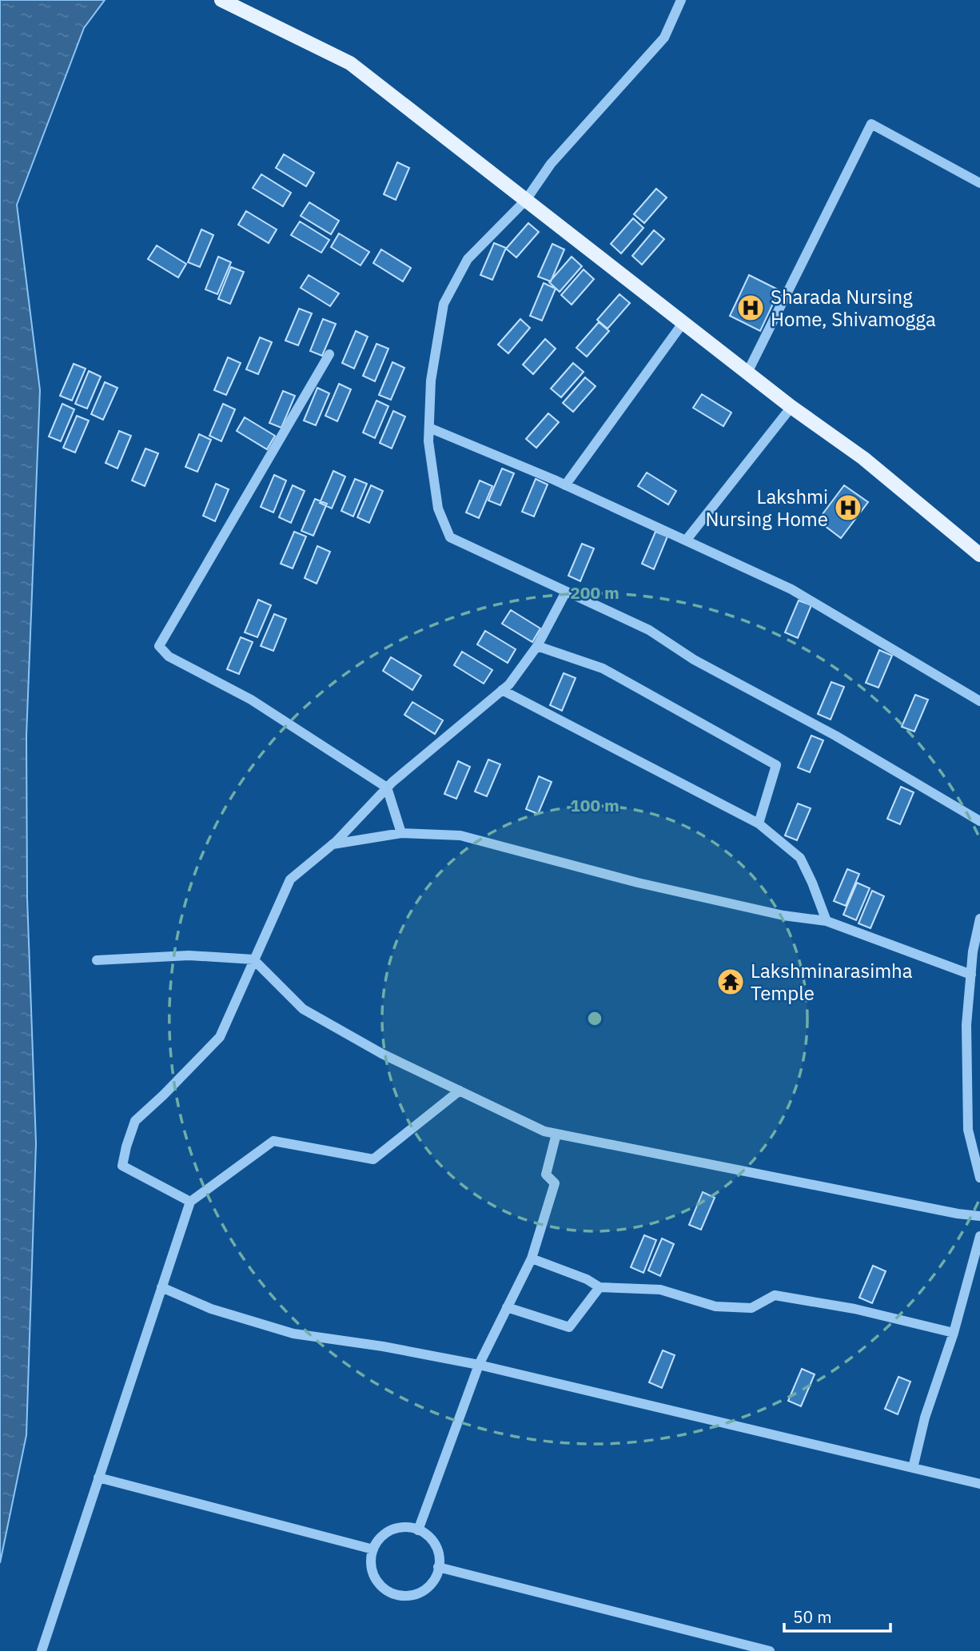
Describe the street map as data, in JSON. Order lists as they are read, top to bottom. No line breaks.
{"places":{"hospital":["Sharada Nursing Home, Shivamogga","Lakshmi Nursing Home"],"temple":["Lakshminarasimha Temple"]},"scale_bar":"50 m","rings":["200 m","100 m"]}
